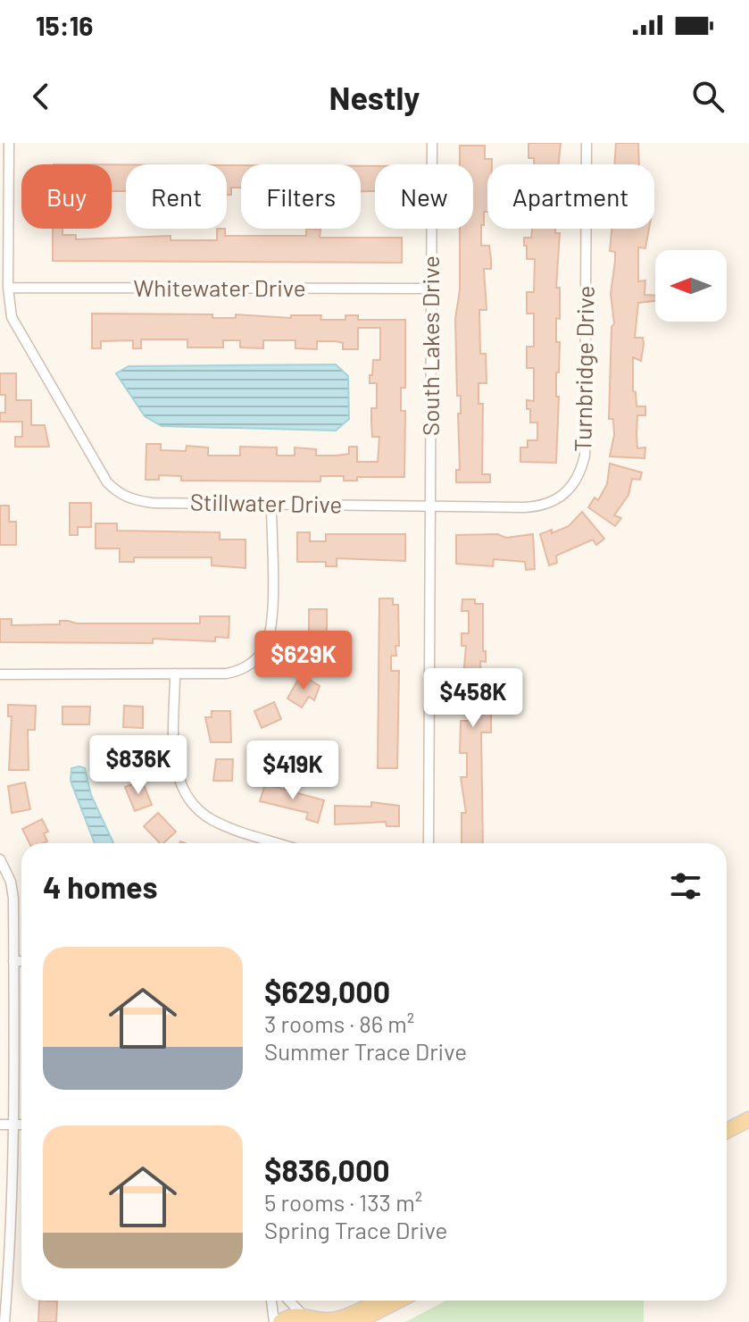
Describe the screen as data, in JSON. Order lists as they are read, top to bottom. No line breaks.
{"streets":{"street":["Whitewater Drive","South Lakes Drive","Turnbridge Drive","Stillwater Drive"]},"crossings":[["Whitewater Drive","South Lakes Drive"],["Whitewater Drive","Stillwater Drive"],["South Lakes Drive","Turnbridge Drive"],["South Lakes Drive","Stillwater Drive"],["Turnbridge Drive","Stillwater Drive"]],"north":"left","page":{"status":"15:16","header":"Nestly","chip":["Buy","Rent","Filters","New","Apartment"],"price":["$629K","$458K","$836K","$419K"],"heading":"4 homes","list":[{"name":"$629,000","note":"3 rooms · 86 m² · Summer Trace Drive"},{"name":"$836,000","note":"5 rooms · 133 m² · Spring Trace Drive"}]}}
